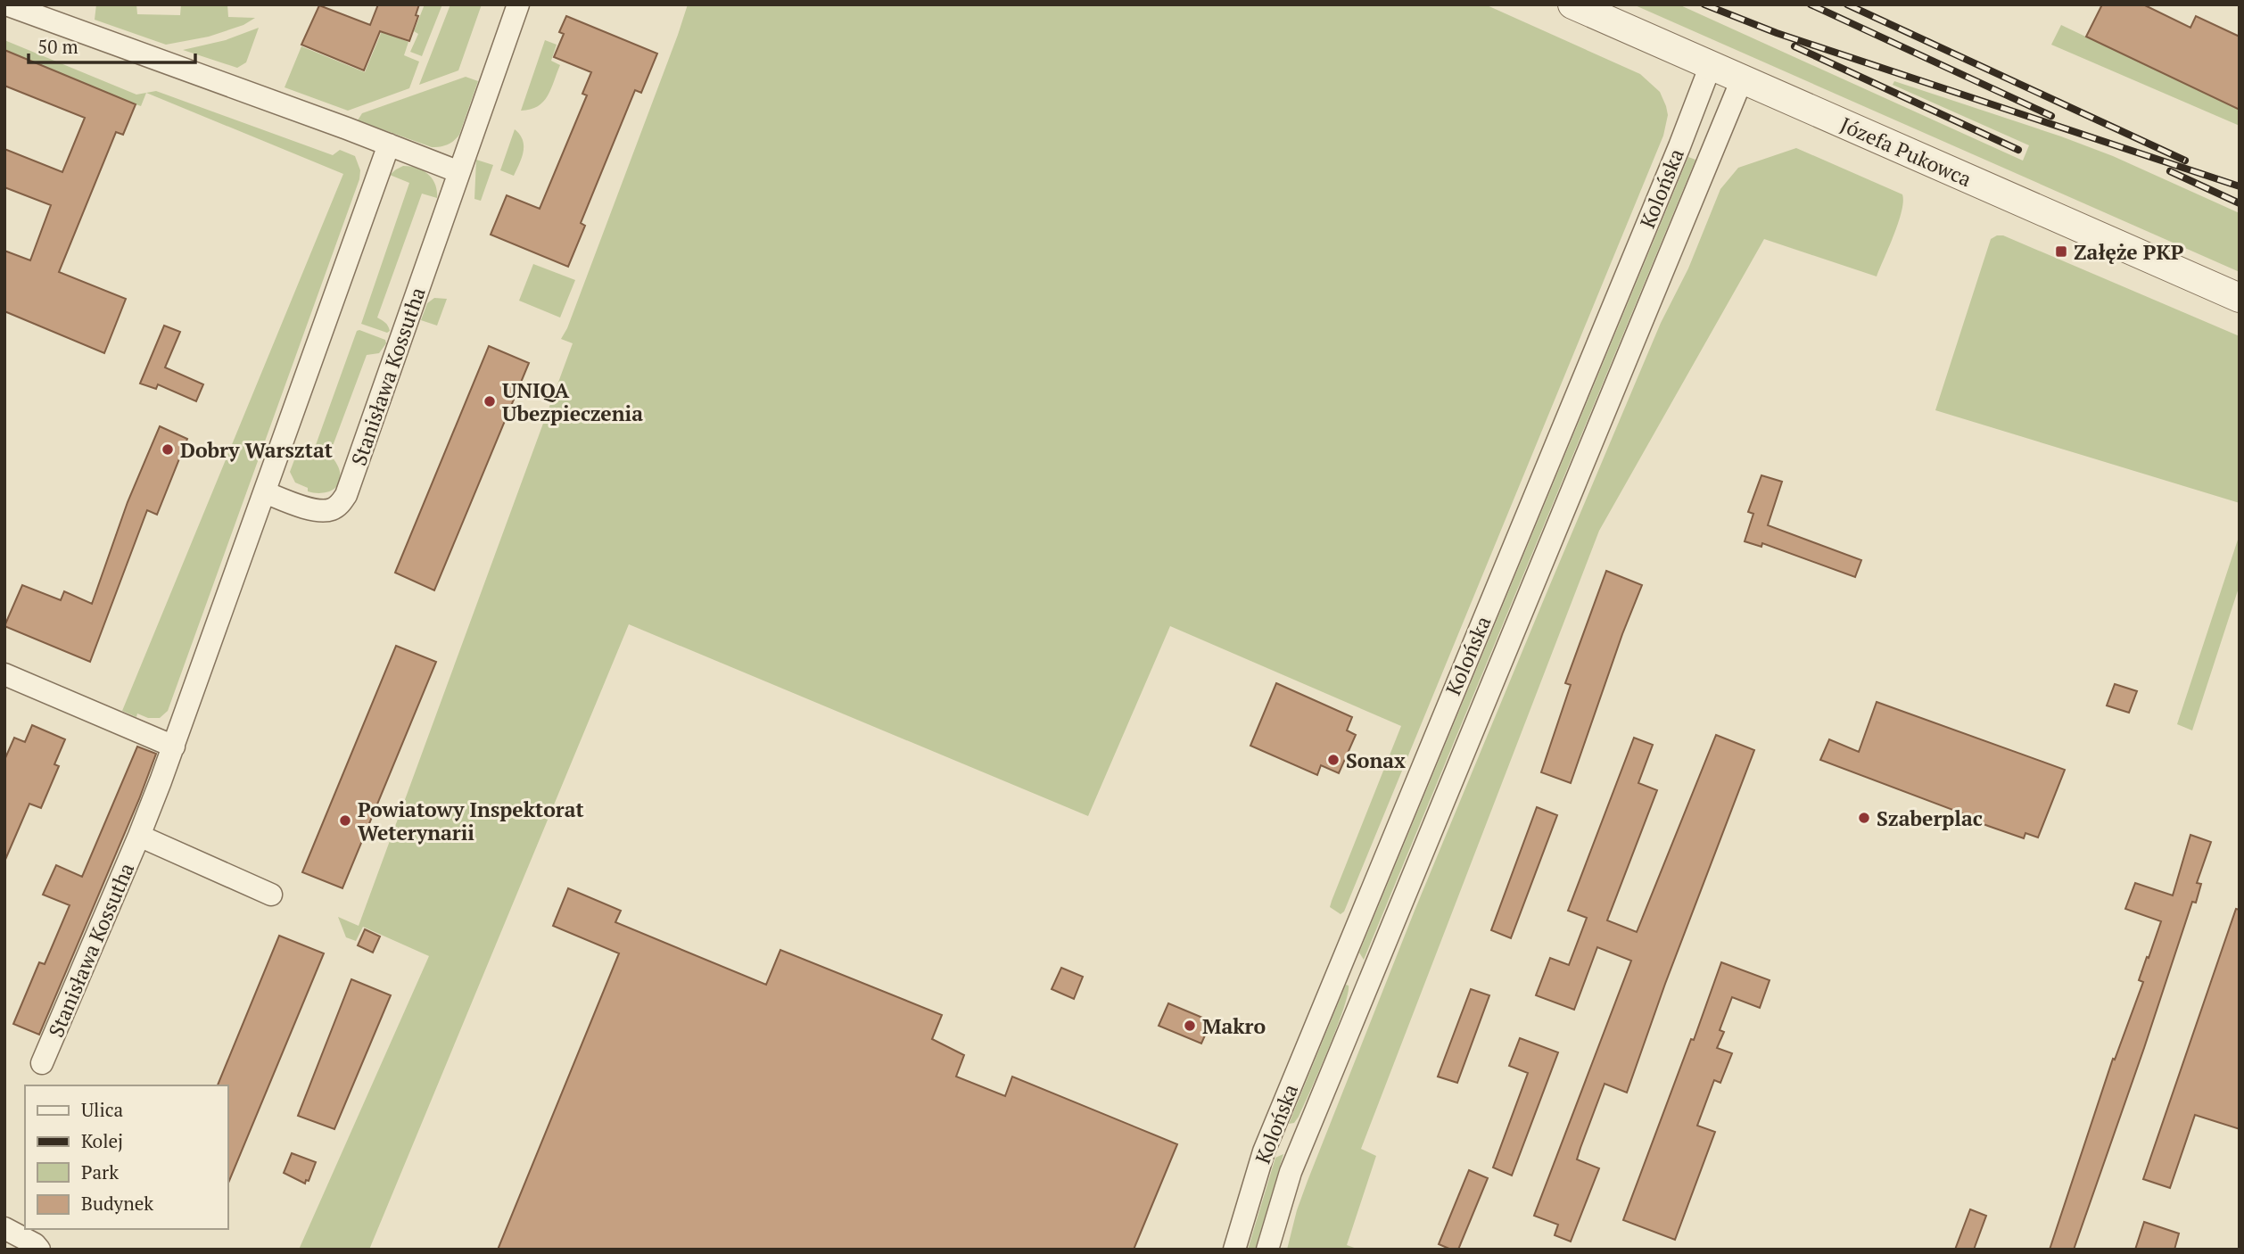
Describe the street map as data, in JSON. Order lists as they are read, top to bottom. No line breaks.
{"streets":{"street":["Józefa Pukowca","Kolońska","Stanisława Kossutha"]},"crossings":[["Józefa Pukowca","Kolońska"]],"places":{"transit":["Załęże PKP"],"other":["UNIQA Ubezpieczenia","Dobry Warsztat","Sonax","Szaberplac","Powiatowy Inspektorat Weterynarii","Makro"]},"legend":["Ulica","Kolej","Park","Budynek"],"scale_bar":"50 m"}
